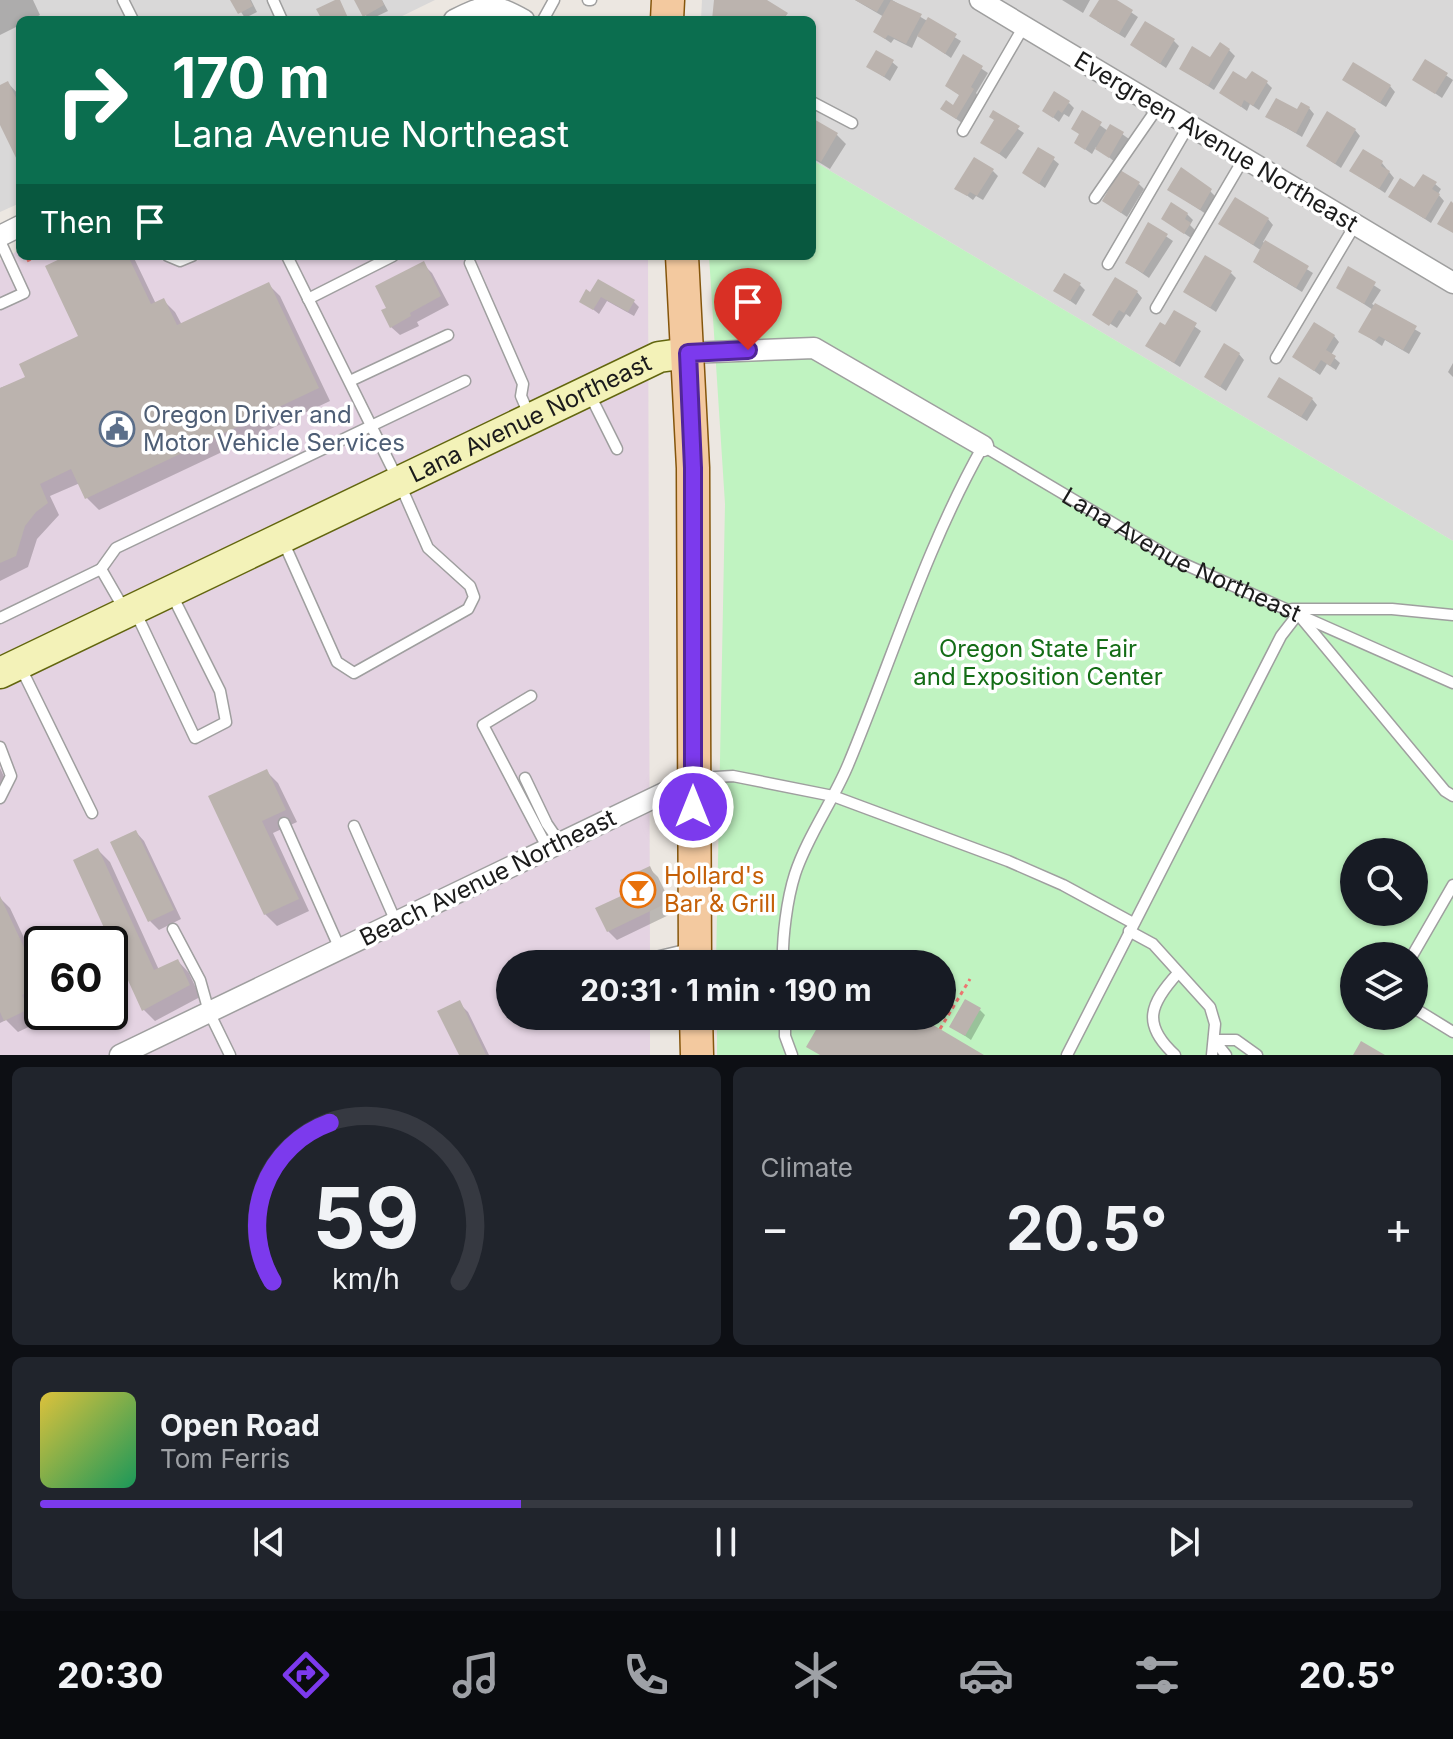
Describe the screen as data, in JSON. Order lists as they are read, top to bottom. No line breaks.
{"streets":{"street":["Evergreen Avenue Northeast","Lana Avenue Northeast","Beach Avenue Northeast"]},"parks":["Oregon State Fair and Exposition Center"],"places":{"public building":["Oregon Driver and Motor Vehicle Services"],"bar":["Hollard's Bar & Grill"]},"page":{"turn":["170 m","Lana Avenue Northeast"],"then":"Then","limit":"60","trip":"20:31 · 1 min · 190 m","tile":"Climate","heat":["−","20.5°","+"],"song":["Open Road","Tom Ferris"],"tabs":["20:30","20.5°"],"gauge":["59","km/h"]}}
